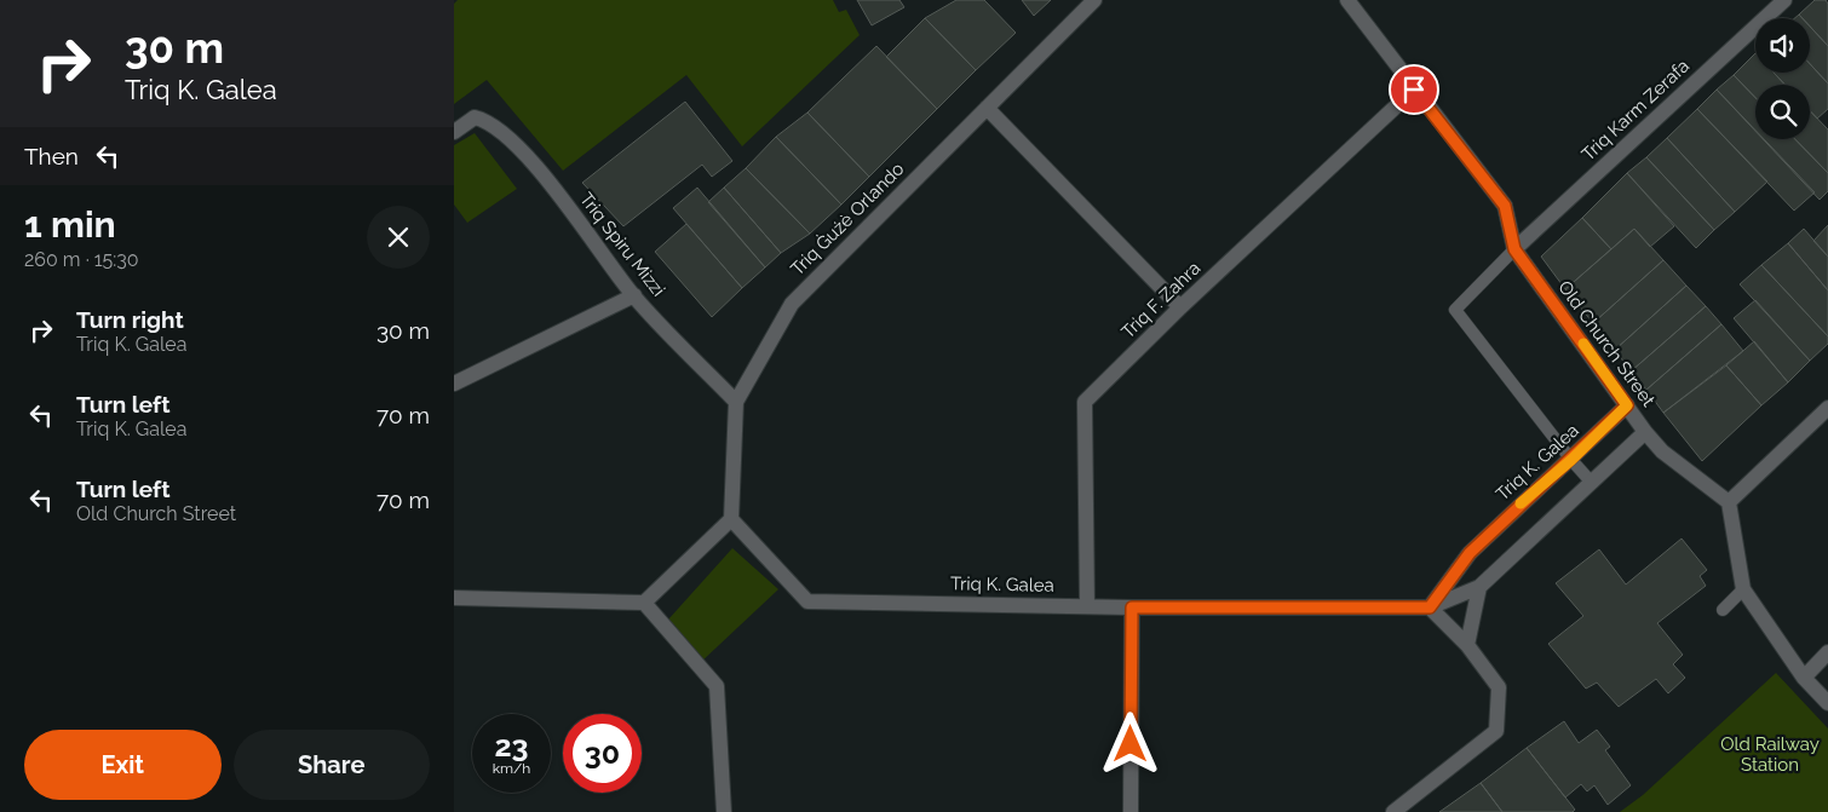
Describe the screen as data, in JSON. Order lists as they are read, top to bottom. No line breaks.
{"streets":{"street":["Triq Karm Zerafa","Triq Ġużè Orlando","Triq Spiru Mizzi","Triq F. Zahra","Old Church Street","Triq K. Galea"]},"crossings":[["Triq Karm Zerafa","Old Church Street"],["Triq Ġużè Orlando","Triq Spiru Mizzi"],["Triq Ġużè Orlando","Triq K. Galea"],["Triq F. Zahra","Old Church Street"],["Triq F. Zahra","Triq K. Galea"],["Old Church Street","Triq K. Galea"]],"parks":["Old Railway Station"],"page":{"turn":["30 m","Triq K. Galea"],"then":"Then","heading":["1 min","260 m · 15:30"],"list":[{"name":"Turn right","note":"Triq K. Galea","value":"30 m"},{"name":"Turn left","note":"Triq K. Galea","value":"70 m"},{"name":"Turn left","note":"Old Church Street","value":"70 m"}],"speed":"23 km/h","limit":"30","buttons":["Exit","Share"]}}
